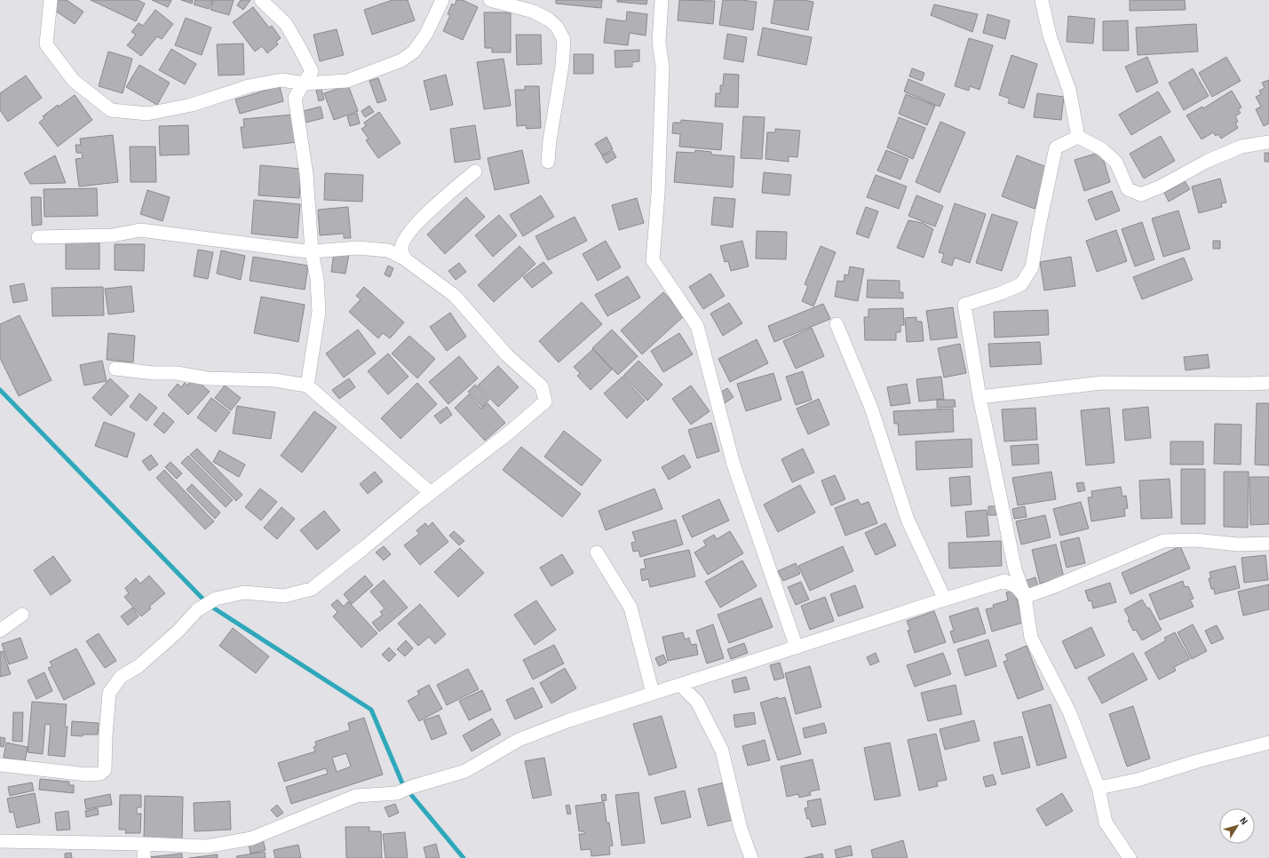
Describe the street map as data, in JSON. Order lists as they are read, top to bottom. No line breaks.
{"north":"top right"}
